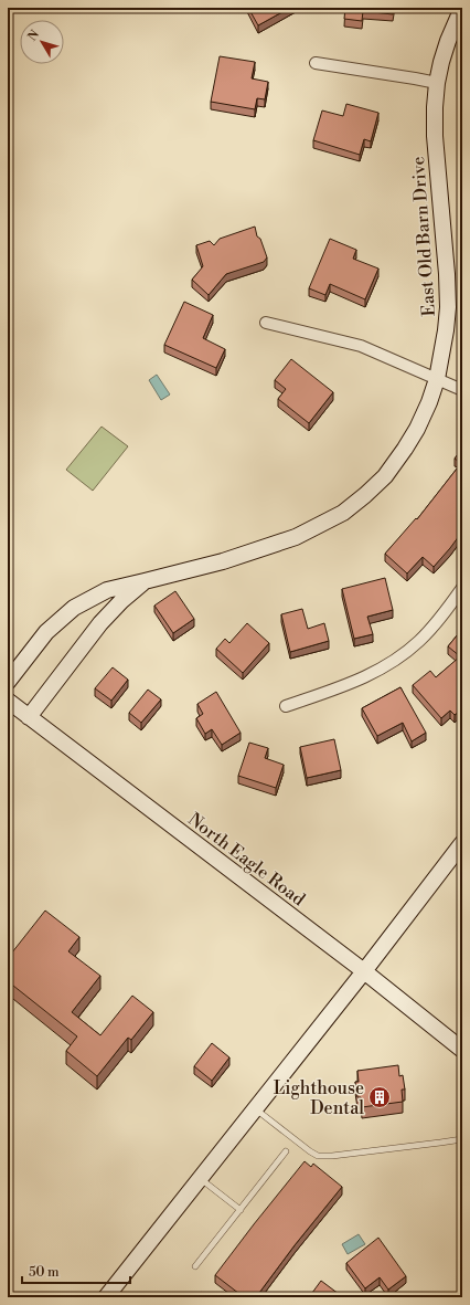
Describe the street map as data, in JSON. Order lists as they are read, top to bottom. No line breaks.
{"streets":{"main road":["East Old Barn Drive","North Eagle Road"]},"crossings":[["East Old Barn Drive","North Eagle Road"]],"places":{"building":["Lighthouse Dental"]},"scale_bar":"50 m","north":"top left"}
